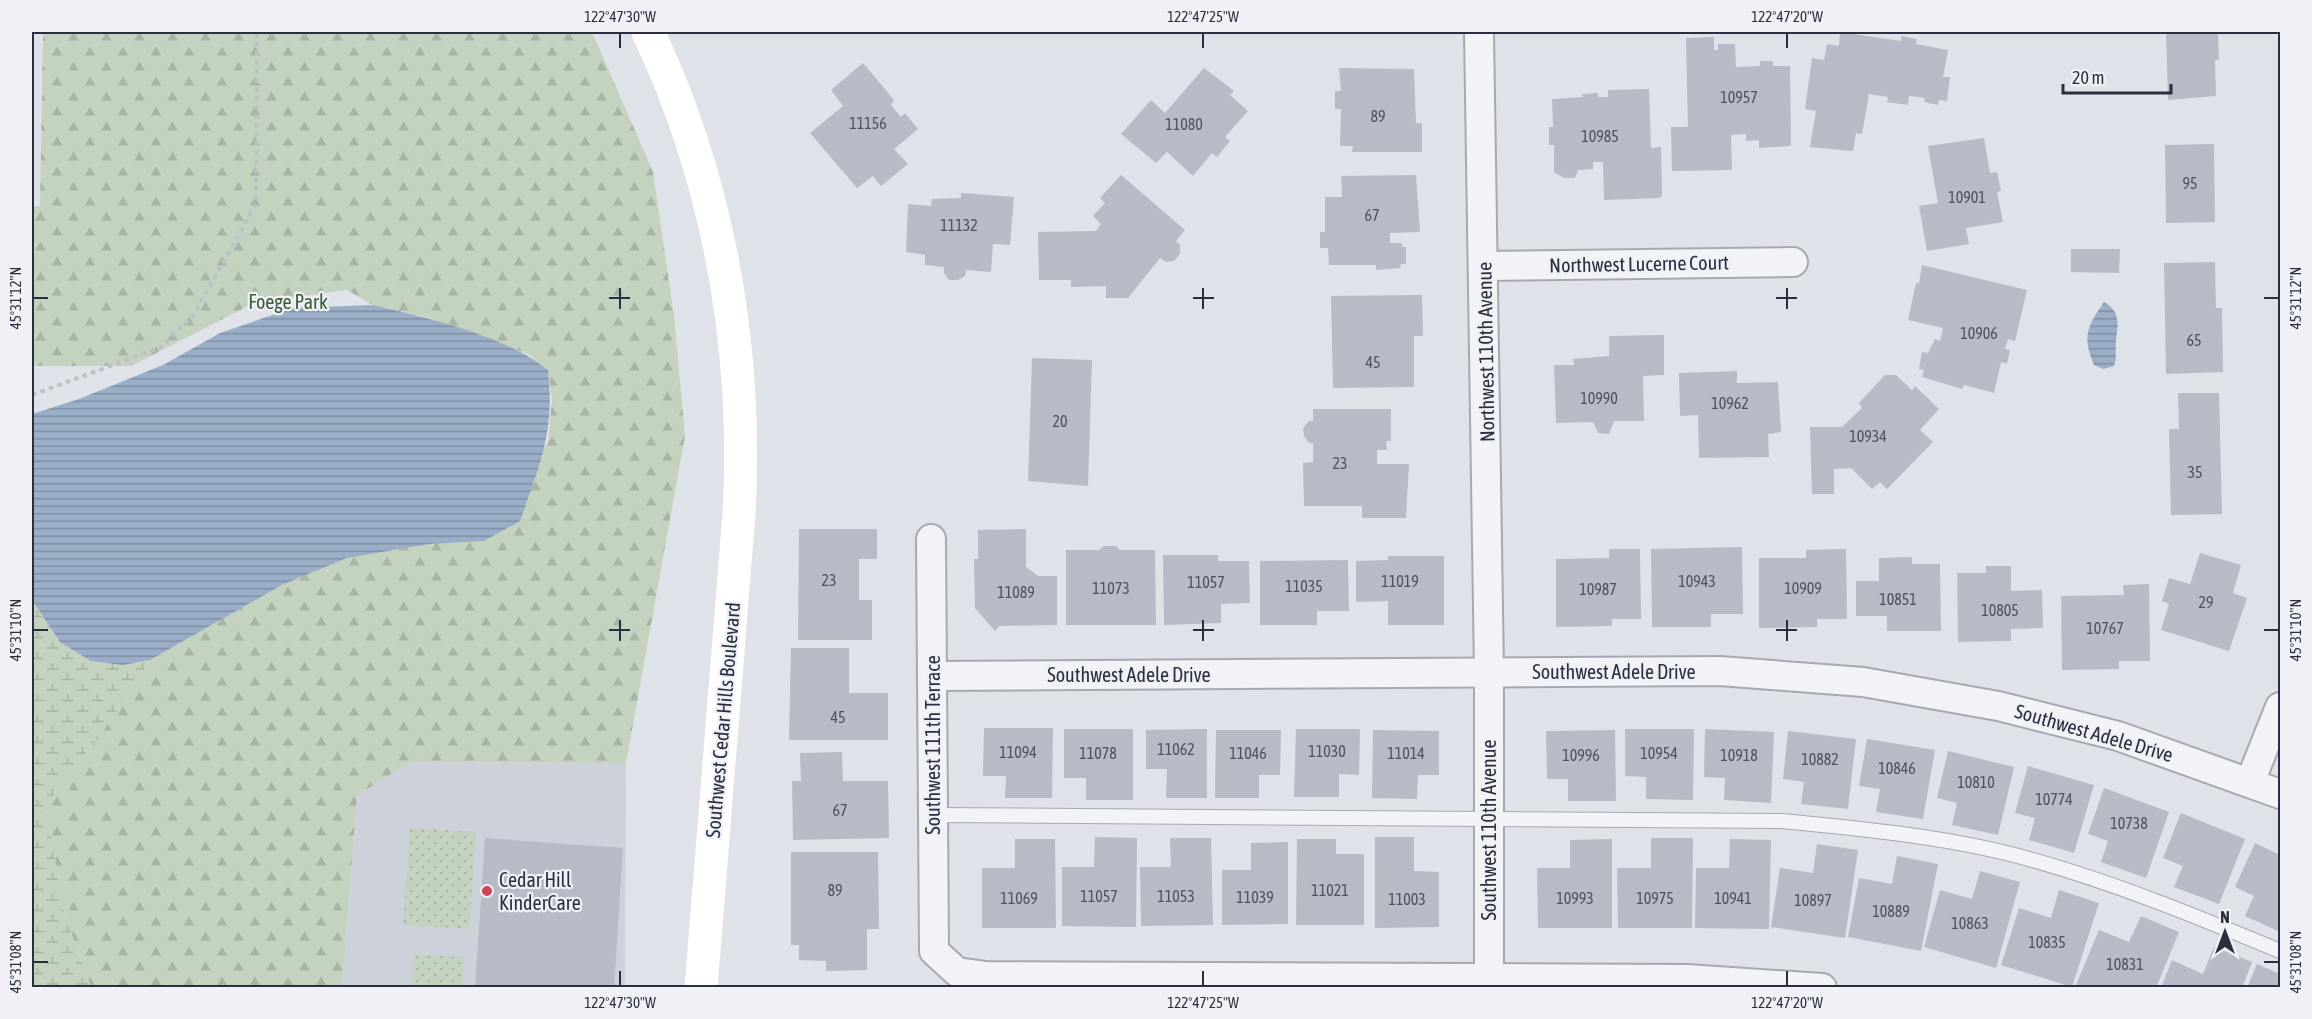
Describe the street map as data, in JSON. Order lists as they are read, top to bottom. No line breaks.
{"streets":{"main road":["Southwest Cedar Hills Boulevard"],"street":["Northwest Lucerne Court","Northwest 110th Avenue","Southwest Adele Drive","Southwest 111th Terrace","Southwest 110th Avenue"]},"crossings":[["Northwest Lucerne Court","Northwest 110th Avenue"],["Northwest 110th Avenue","Southwest Adele Drive"],["Northwest 110th Avenue","Southwest 110th Avenue"],["Southwest Adele Drive","Southwest 111th Terrace"],["Southwest Adele Drive","Southwest 110th Avenue"],["Southwest 111th Terrace","Southwest 110th Avenue"]],"parks":["Foege Park"],"places":["Cedar Hill KinderCare"],"house_numbers":["10957","89","11156","11080","10985","95","10901","67","11132","10906","65","45","10990","10962","20","10934","23","35","23","11019","10943","11057","11035","11073","10909","10987","11089","10851","29","10805","10767","45","11062","11030","11094","11078","11046","11014","10954","10996","10918","10882","10846","10810","10774","67","10738","89","11021","11057","11053","11039","11069","10993","10975","10941","11003","10897","10889","10863","10835","10831"],"scale_bar":"20 m","north":"top","coordinates":["122°47'30\"W","122°47'25\"W","122°47'20\"W","45°31'12\"N","45°31'10\"N","45°31'08\"N"]}
